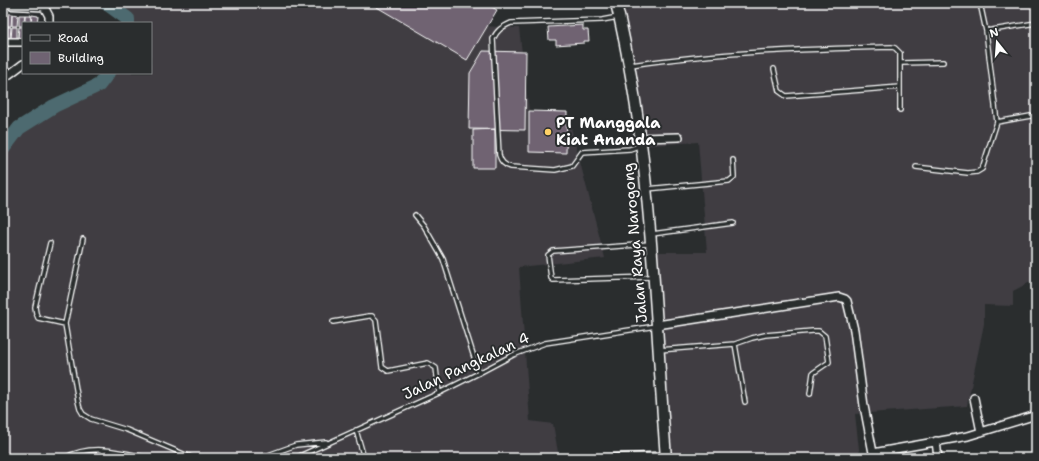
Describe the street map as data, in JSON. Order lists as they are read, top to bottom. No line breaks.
{"streets":{"main road":["Jalan Raya Narogong"],"lane":["Jalan Pangkalan 4"]},"crossings":[["Jalan Raya Narogong","Jalan Pangkalan 4"]],"places":["PT Manggala Kiat Ananda"],"legend":["Road","Building"],"north":"top"}
